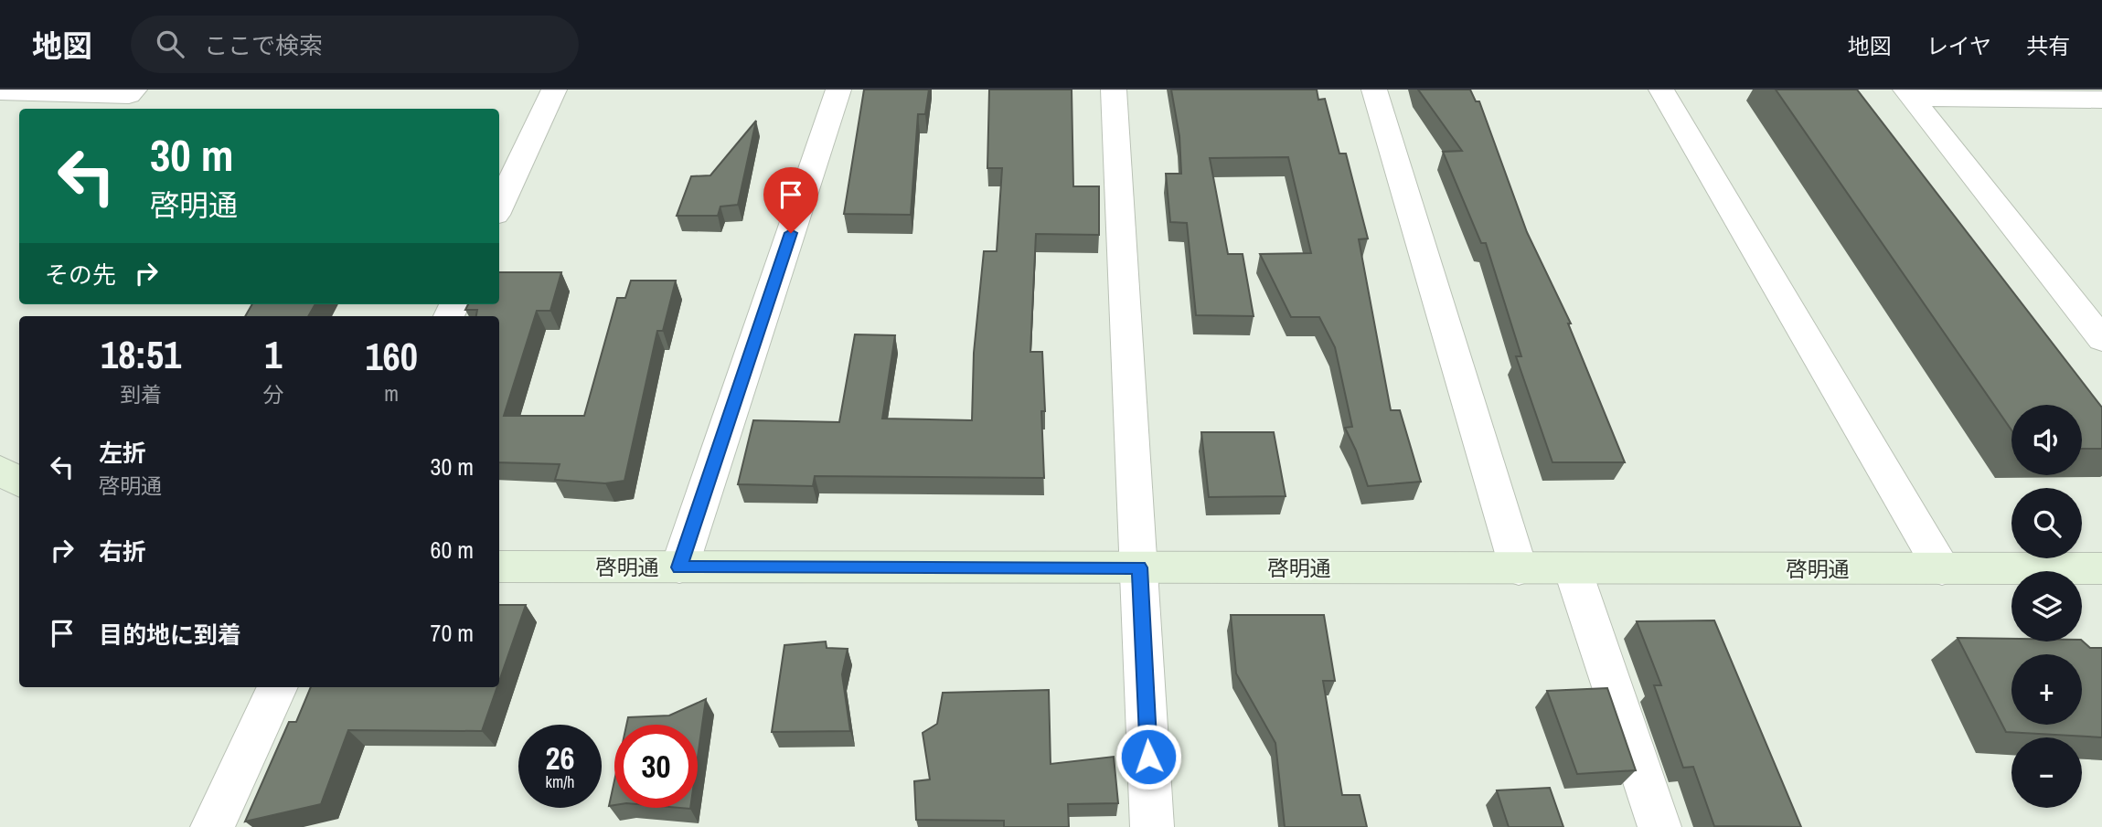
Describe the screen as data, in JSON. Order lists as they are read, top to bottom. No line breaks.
{"streets":{"street":["啓明通"]},"page":{"header":"地図","search":"ここで検索","nav":["地図","レイヤ","共有"],"turn":["30 m","啓明通"],"then":"その先","eta":["18:51","到着","1","分","160","m"],"map_buttons":["+","−"],"list":[{"name":"左折","note":"啓明通","value":"30 m"},{"name":"右折","value":"60 m"},{"name":"目的地に到着","value":"70 m"}],"speed":"26 km/h","limit":"30"}}
